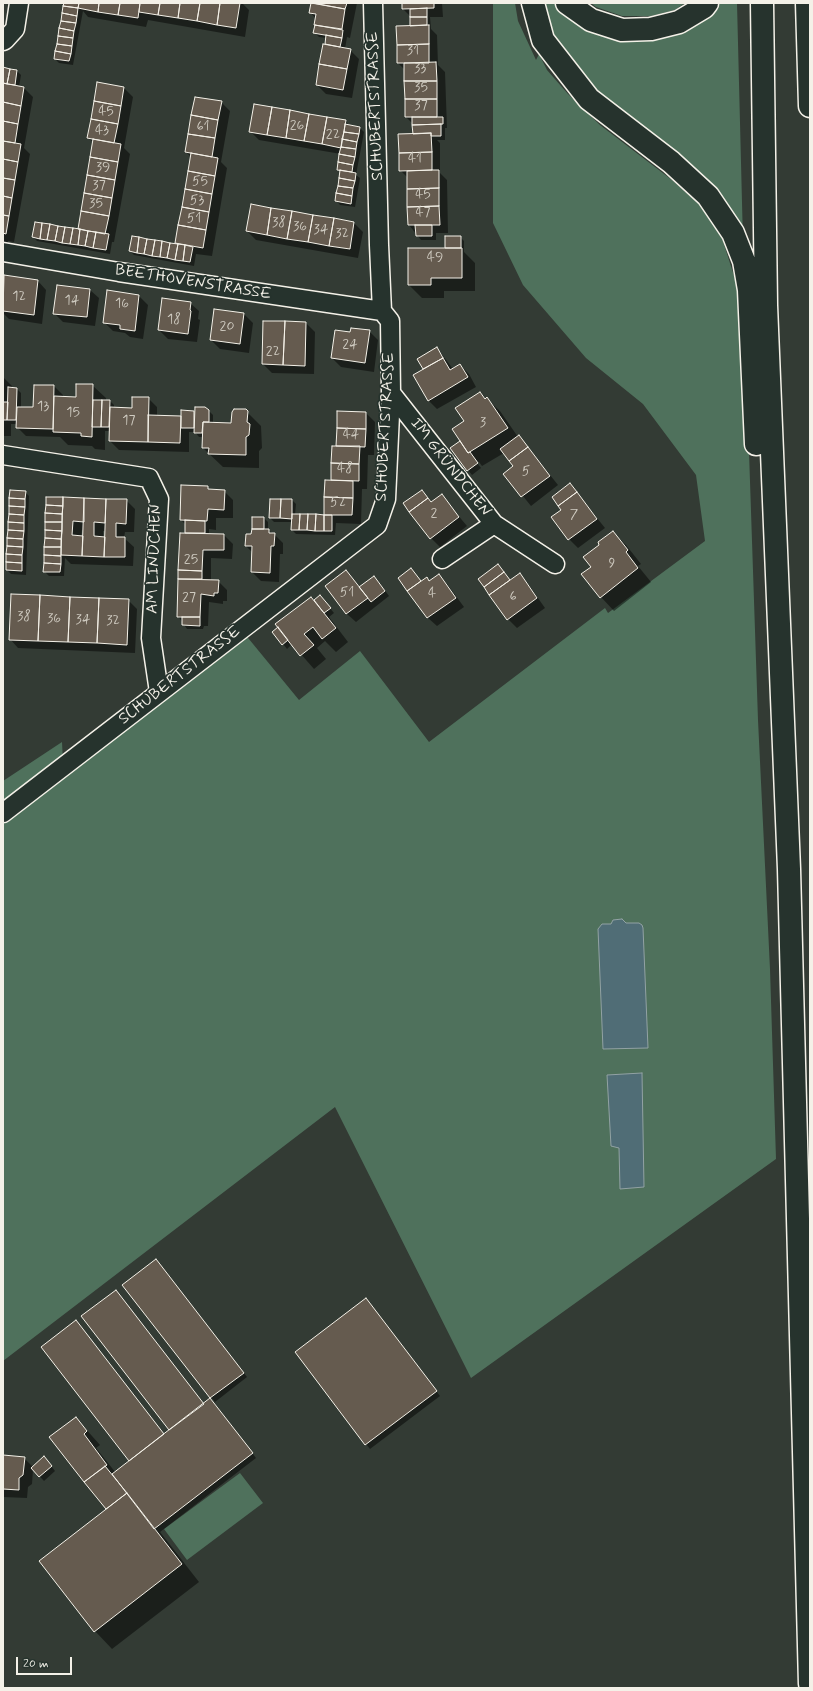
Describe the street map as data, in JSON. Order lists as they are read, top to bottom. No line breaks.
{"streets":{"street":["SCHUBERTSTRASSE","BEETHOVENSTRASSE","IM GRÜNDCHEN","AM LINDCHEN"]},"crossings":[["SCHUBERTSTRASSE","BEETHOVENSTRASSE"],["SCHUBERTSTRASSE","IM GRÜNDCHEN"],["SCHUBERTSTRASSE","AM LINDCHEN"]],"house_numbers":["31","33","35","37","45","26","61","43","22","41","39","55","37","45","53","35","47","51","38","36","34","32","49","12","14","16","18","20","24","22","13","15","17","3","44","48","5","52","2","7","25","9","51","4","6","27","38","36","34","32"],"scale_bar":"20 m"}
